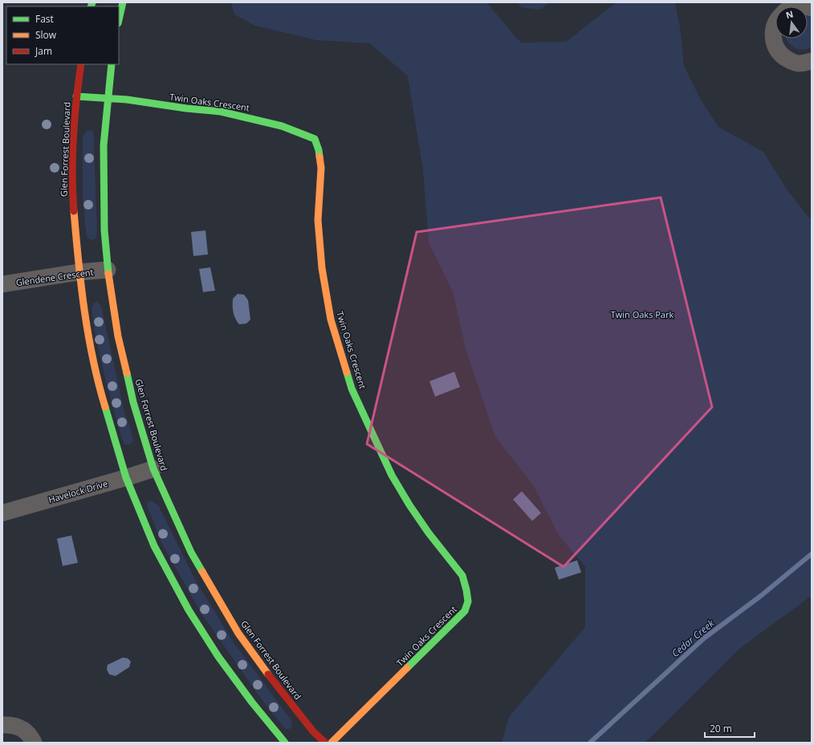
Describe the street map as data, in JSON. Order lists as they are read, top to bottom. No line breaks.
{"streets":{"street":["Twin Oaks Crescent","Glen Forrest Boulevard","Glendene Crescent","Havelock Drive"]},"crossings":[["Twin Oaks Crescent","Glen Forrest Boulevard"],["Glen Forrest Boulevard","Glendene Crescent"],["Glen Forrest Boulevard","Havelock Drive"]],"water":["Cedar Creek"],"parks":["Twin Oaks Park"],"legend":["Fast","Slow","Jam"],"scale_bar":"20 m","north":"top"}
